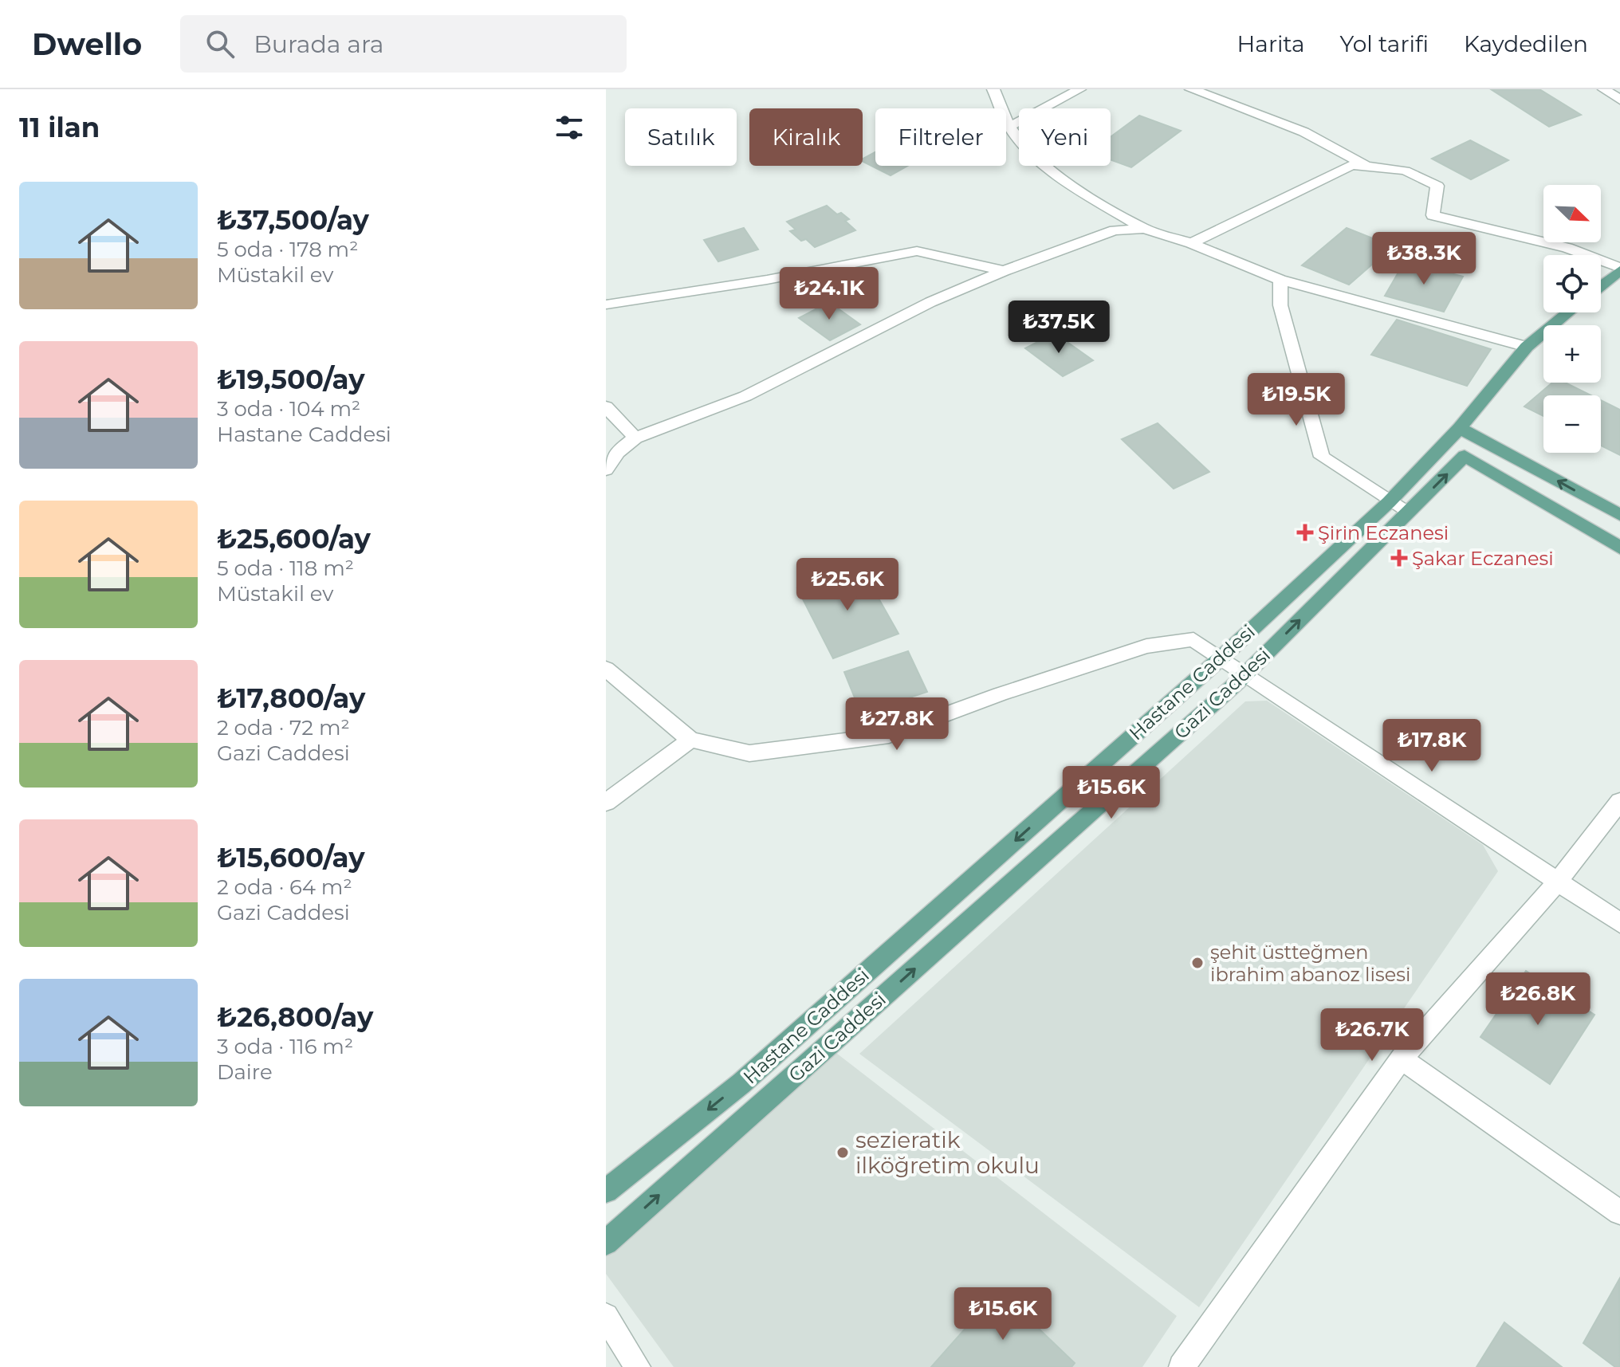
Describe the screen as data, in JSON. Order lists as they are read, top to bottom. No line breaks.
{"streets":{"main road":["Hastane Caddesi","Gazi Caddesi"]},"one_way":["Hastane Caddesi","Gazi Caddesi"],"places":{"health":["Şirin Eczanesi","Şakar Eczanesi"],"other":["şehit üstteğmen ibrahim abanoz lisesi","sezieratik ilköğretim okulu"]},"north":"bottom right","page":{"header":"Dwello","search":"Burada ara","nav":["Harita","Yol tarifi","Kaydedilen"],"heading":"11 ilan","chip":["Satılık","Kiralık","Filtreler","Yeni"],"list":[{"name":"₺37,500/ay","note":"5 oda · 178 m² · Müstakil ev"},{"name":"₺19,500/ay","note":"3 oda · 104 m² · Hastane Caddesi"},{"name":"₺25,600/ay","note":"5 oda · 118 m² · Müstakil ev"},{"name":"₺17,800/ay","note":"2 oda · 72 m² · Gazi Caddesi"},{"name":"₺15,600/ay","note":"2 oda · 64 m² · Gazi Caddesi"},{"name":"₺26,800/ay","note":"3 oda · 116 m² · Daire"}],"map_buttons":["+","−"],"price":["₺38.3K","₺24.1K","₺37.5K","₺19.5K","₺25.6K","₺27.8K","₺17.8K","₺15.6K","₺26.8K","₺26.7K","₺15.6K"]}}
